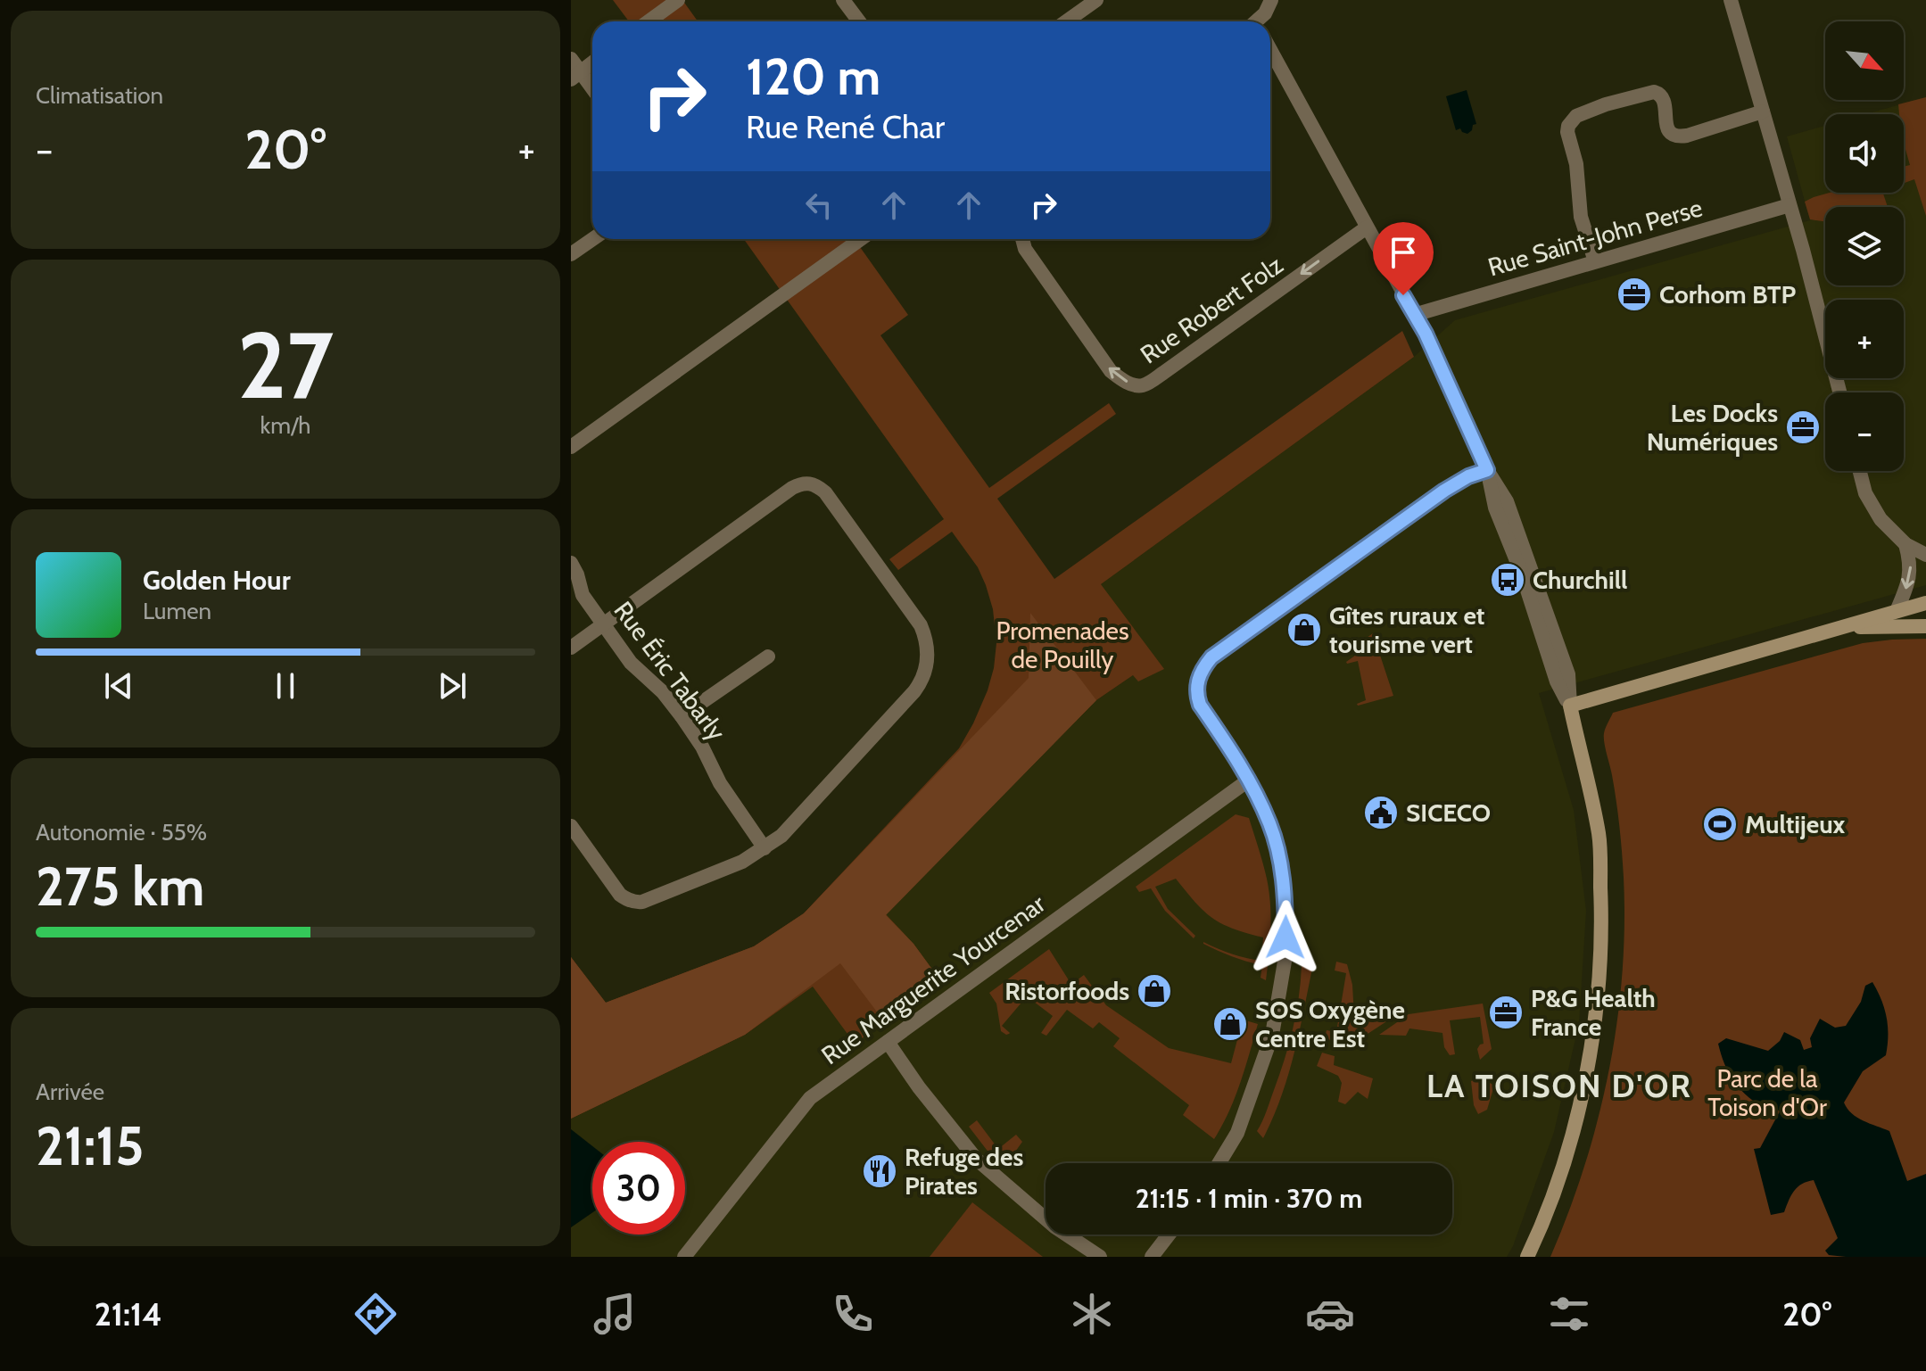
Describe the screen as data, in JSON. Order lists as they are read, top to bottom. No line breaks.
{"streets":{"street":["Rue Saint-John Perse","Rue Robert Folz","Rue Éric Tabarly","Rue Marguerite Yourcenar"]},"districts":["LA TOISON D'OR"],"parks":["Promenades de Pouilly","Parc de la Toison d'Or"],"places":{"office":["Corhom BTP","Les Docks Numériques","P&G Health France"],"bus stop":["Churchill"],"shop":["Gîtes ruraux et tourisme vert","Ristorfoods","SOS Oxygène Centre Est"],"public building":["SICECO"],"sports":["Multijeux"],"restaurant":["Refuge des Pirates"]},"north":"bottom right","page":{"tile":["Climatisation",["27","km/h"],["Autonomie · 55%","275 km"],["Arrivée","21:15"]],"map_buttons":["+","−"],"turn":["120 m","Rue René Char"],"heat":["−","20°","+"],"song":["Golden Hour","Lumen"],"limit":"30","trip":"21:15 · 1 min · 370 m","tabs":["21:14","20°"]}}
